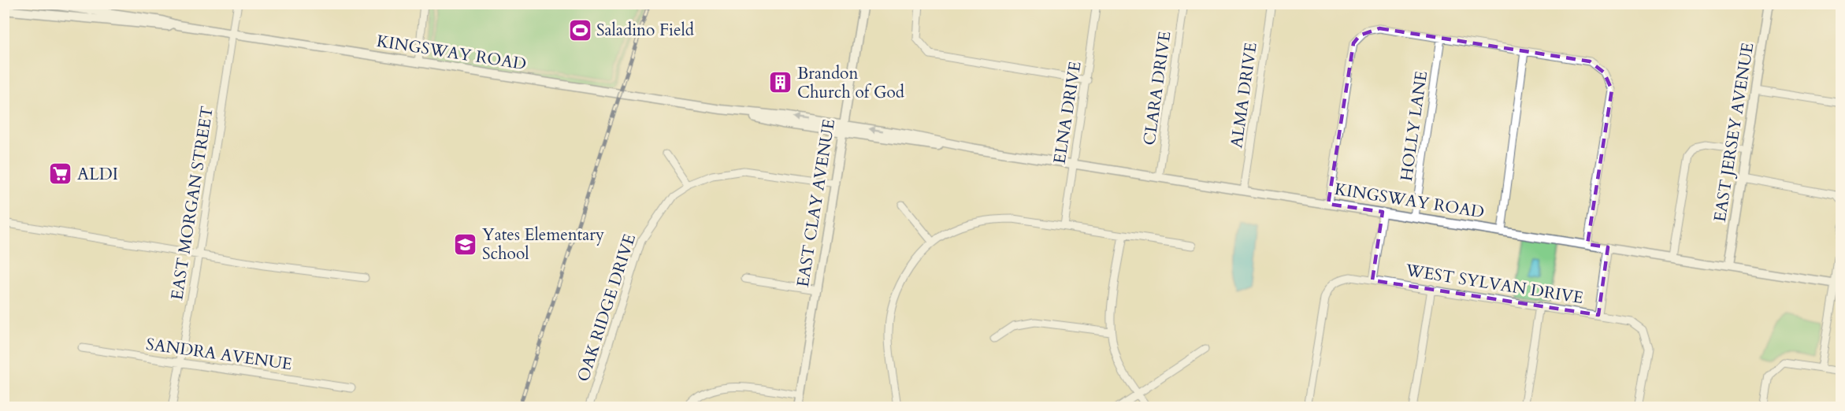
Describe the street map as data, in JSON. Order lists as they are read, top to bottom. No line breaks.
{"streets":{"street":["KINGSWAY ROAD","CLARA DRIVE","ALMA DRIVE","ELNA DRIVE","HOLLY LANE","EAST JERSEY AVENUE","EAST MORGAN STREET","EAST CLAY AVENUE","WEST SYLVAN DRIVE","OAK RIDGE DRIVE","SANDRA AVENUE"]},"crossings":[["KINGSWAY ROAD","CLARA DRIVE"],["KINGSWAY ROAD","ALMA DRIVE"],["KINGSWAY ROAD","ELNA DRIVE"],["KINGSWAY ROAD","HOLLY LANE"],["KINGSWAY ROAD","EAST JERSEY AVENUE"],["KINGSWAY ROAD","EAST MORGAN STREET"],["KINGSWAY ROAD","EAST CLAY AVENUE"],["EAST MORGAN STREET","SANDRA AVENUE"],["EAST CLAY AVENUE","OAK RIDGE DRIVE"]],"places":{"sports":["Saladino Field"],"building":["Brandon Church of God"],"supermarket":["ALDI"],"school or university":["Yates Elementary School"]}}
